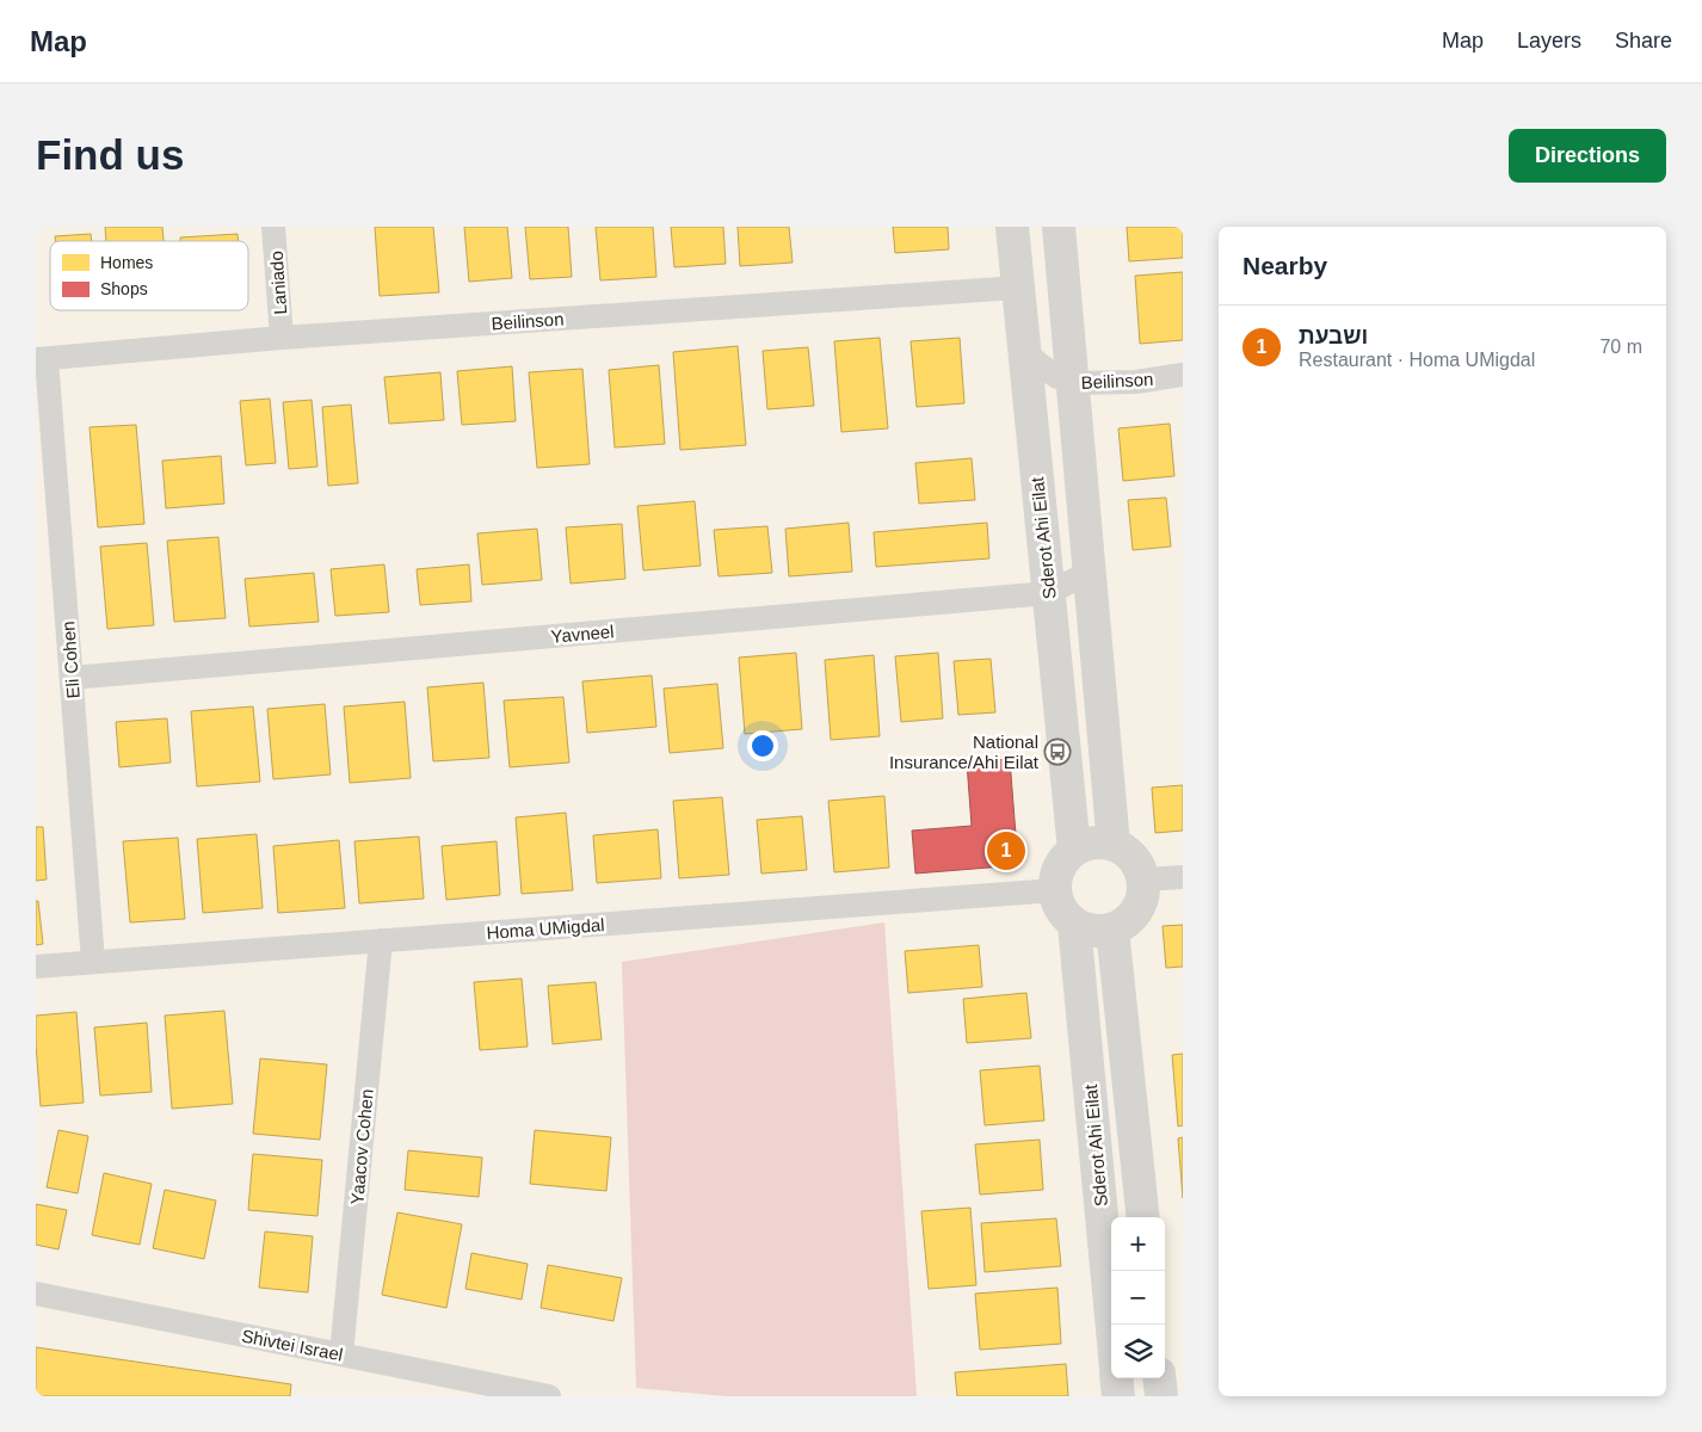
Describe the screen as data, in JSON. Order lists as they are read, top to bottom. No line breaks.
{"streets":{"main road":["Sderot Ahi Eilat"],"street":["Laniado","Beilinson","Yavneel","Eli Cohen","Homa UMigdal","Yaacov Cohen","Shivtei Israel"]},"crossings":[["Laniado","Beilinson"],["Beilinson","Sderot Ahi Eilat"],["Beilinson","Eli Cohen"],["Sderot Ahi Eilat","Yavneel"],["Sderot Ahi Eilat","Homa UMigdal"],["Yavneel","Eli Cohen"],["Eli Cohen","Homa UMigdal"],["Homa UMigdal","Yaacov Cohen"],["Yaacov Cohen","Shivtei Israel"]],"places":{"bus stop":["National Insurance/Ahi Eilat"]},"legend":["Homes","Shops"],"page":{"header":"Map","nav":["Map","Layers","Share"],"buttons":"Directions","title":"Find us","heading":"Nearby","list":[{"mark":"1","name":"ושבעת","note":"Restaurant · Homa UMigdal","value":"70 m"}],"pins":"1","map_buttons":["+","−"]}}
